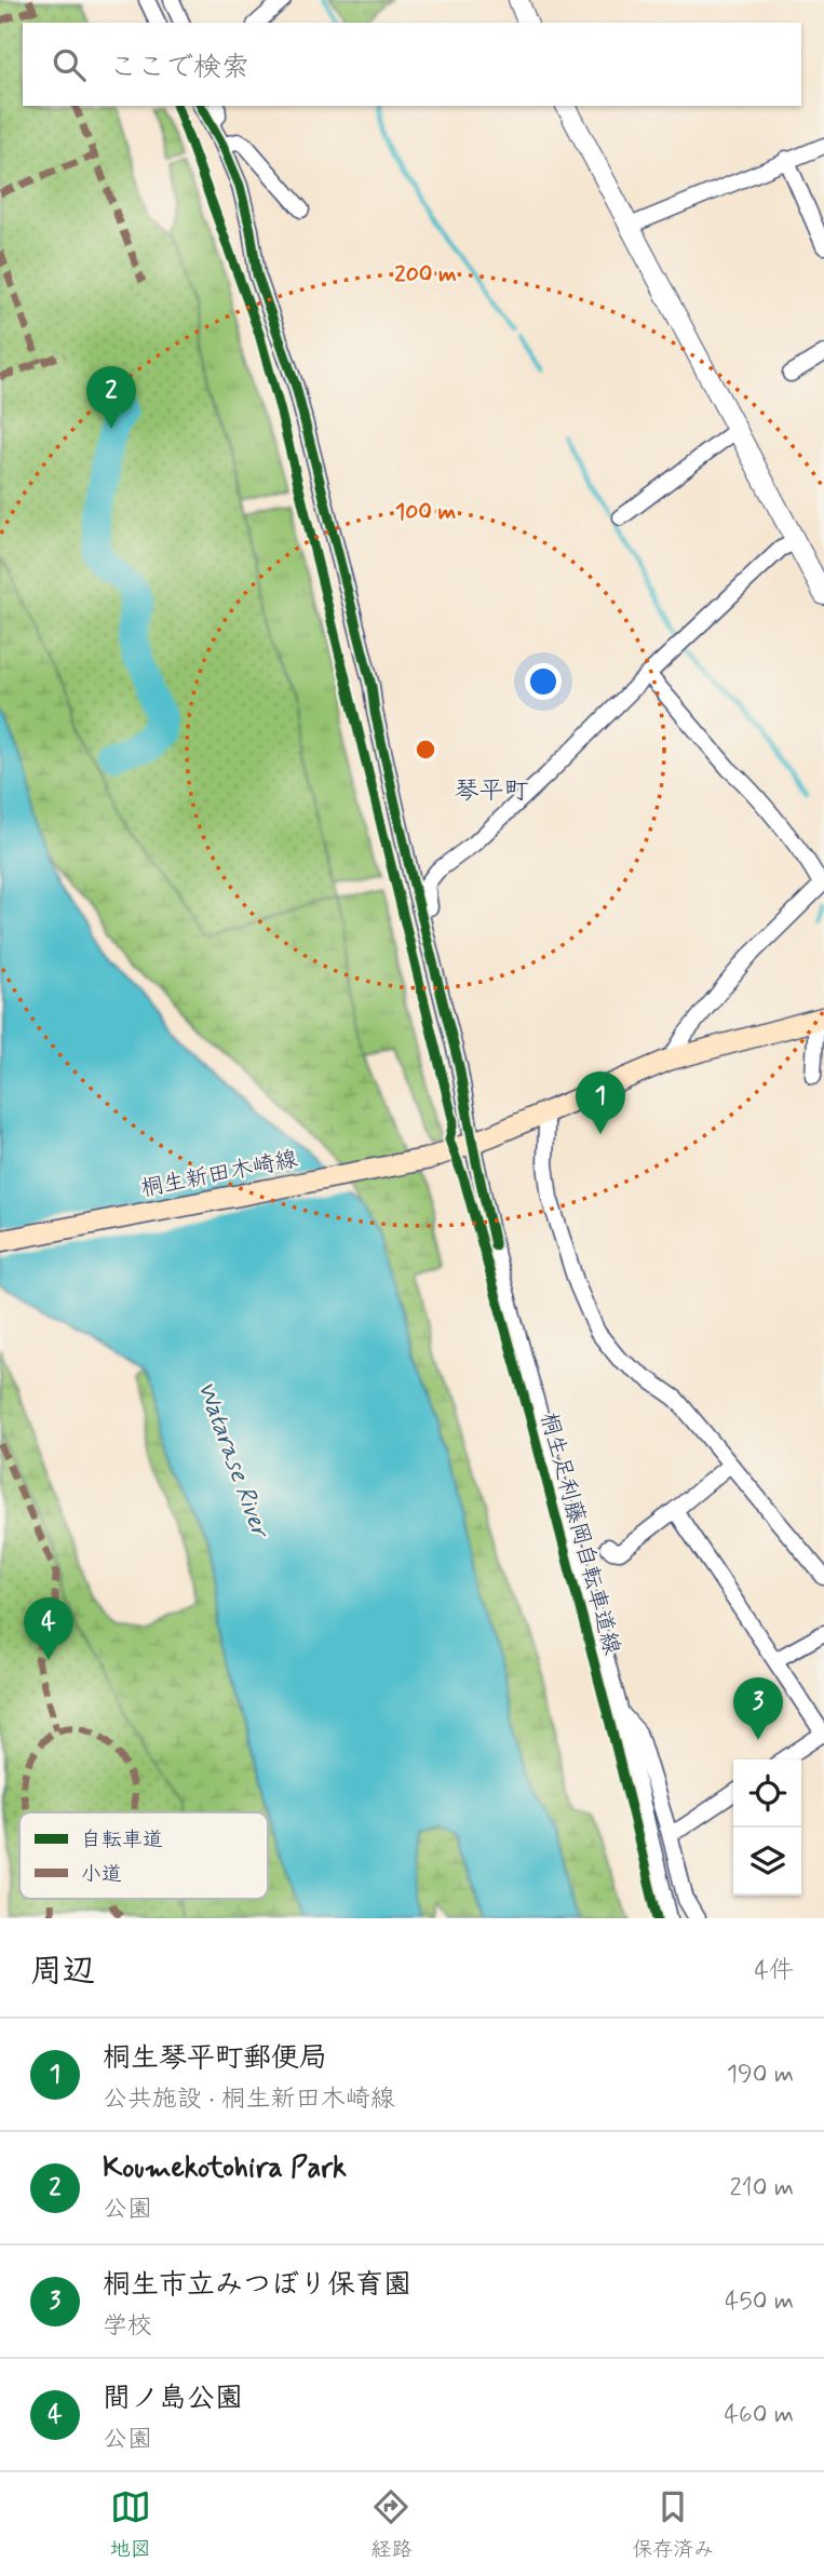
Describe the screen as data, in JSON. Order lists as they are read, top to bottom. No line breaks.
{"streets":{"main road":["桐生新田木崎線"],"cycle path":["桐生足利藤岡自転車道線"]},"districts":["琴平町"],"water":["Watarase River"],"legend":["自転車道","小道"],"page":{"search":"ここで検索","pins":["2","1","4","3"],"heading":["周辺","4件"],"list":[{"mark":"1","name":"桐生琴平町郵便局","note":"公共施設 · 桐生新田木崎線","value":"190 m"},{"mark":"2","name":"Koumekotohira Park","note":"公園","value":"210 m"},{"mark":"3","name":"桐生市立みつぼり保育園","note":"学校","value":"450 m"},{"mark":"4","name":"間ノ島公園","note":"公園","value":"460 m"}],"nav":["地図","経路","保存済み"]},"rings":["200 m","100 m"]}
